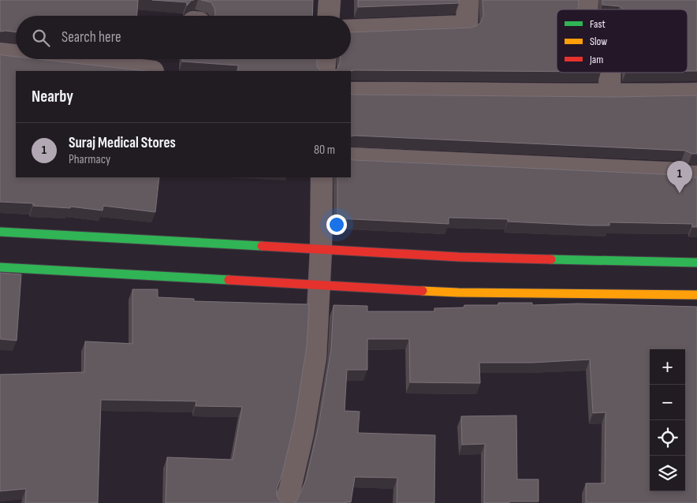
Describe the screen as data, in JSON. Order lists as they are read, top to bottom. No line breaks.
{"legend":["Fast","Slow","Jam"],"page":{"search":"Search here","heading":"Nearby","list":[{"mark":"1","name":"Suraj Medical Stores","note":"Pharmacy","value":"80 m"}],"pins":"1","map_buttons":["+","−"]}}
